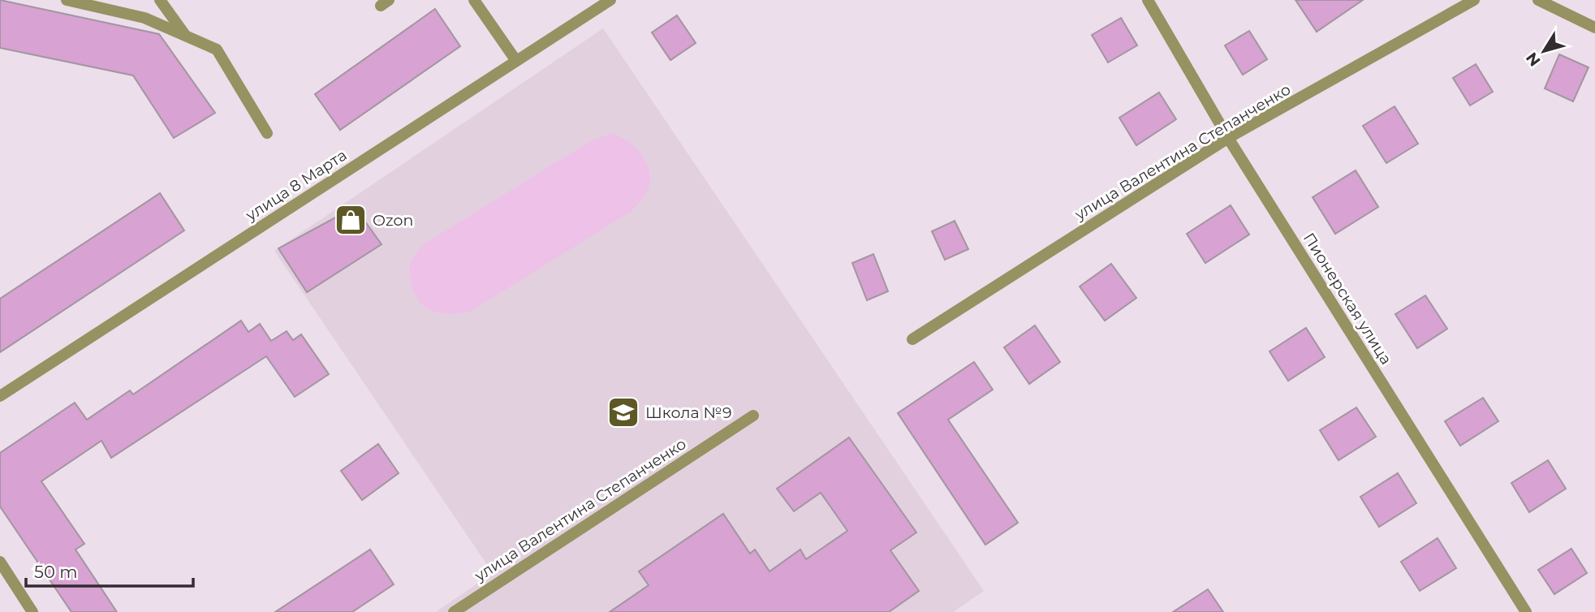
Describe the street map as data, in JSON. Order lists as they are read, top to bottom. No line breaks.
{"streets":{"street":["улица Валентина Степанченко","улица 8 Марта","Пионерская улица"]},"crossings":[["улица Валентина Степанченко","Пионерская улица"]],"places":{"shop":["Ozon"],"school or university":["Школа №9"]},"scale_bar":"50 m","north":"bottom left"}
